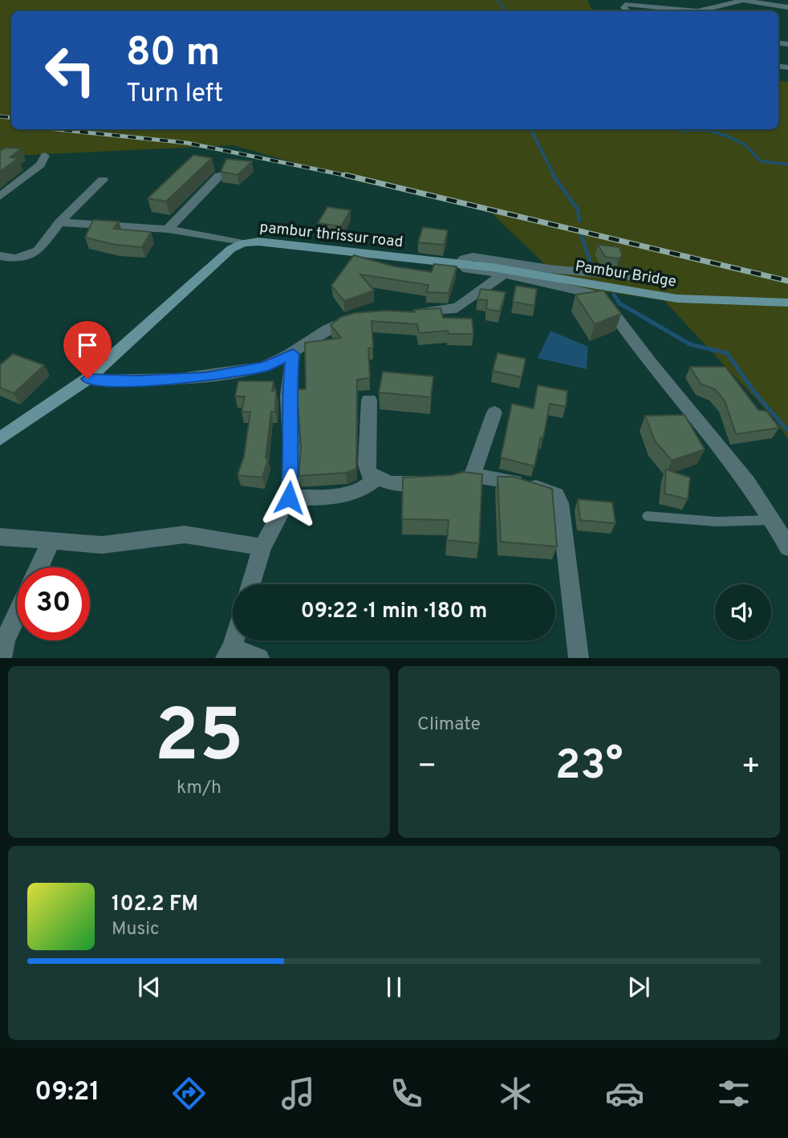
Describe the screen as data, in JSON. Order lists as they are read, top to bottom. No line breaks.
{"streets":{"main road":["pambur thrissur road","Pambur Bridge"]},"crossings":[["pambur thrissur road","Pambur Bridge"]],"page":{"turn":["80 m","Turn left"],"limit":"30","trip":"09:22 · 1 min · 180 m","tile":[["25","km/h"],"Climate"],"heat":["−","23°","+"],"song":["102.2 FM","Music"],"tabs":"09:21"}}
